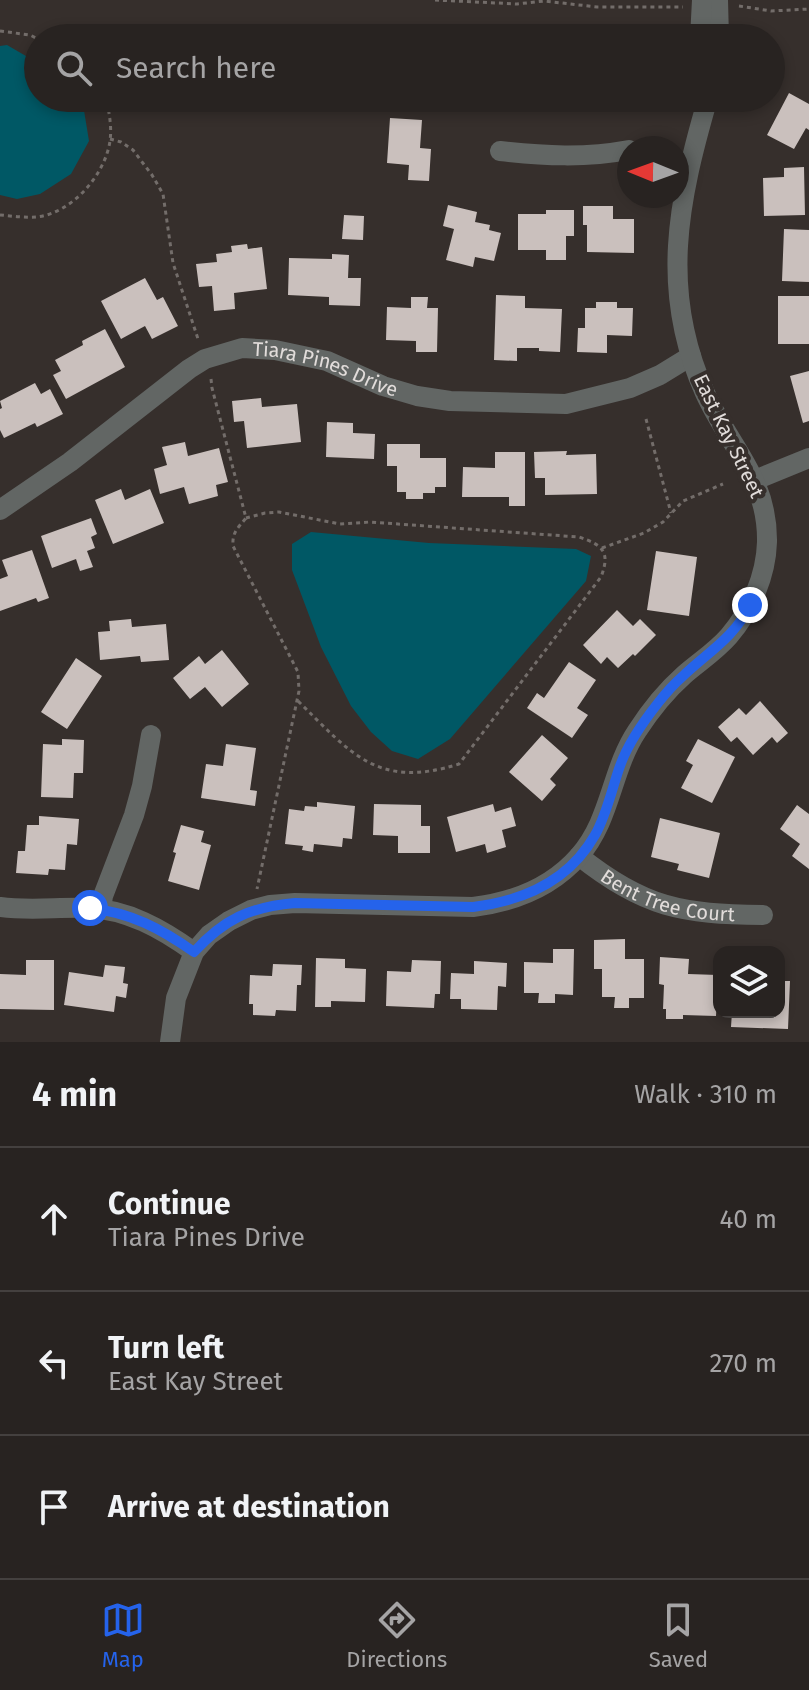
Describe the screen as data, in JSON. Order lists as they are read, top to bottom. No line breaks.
{"streets":{"street":["Tiara Pines Drive","East Kay Street","Bent Tree Court"]},"crossings":[["Tiara Pines Drive","East Kay Street"],["East Kay Street","Bent Tree Court"]],"north":"left","page":{"search":"Search here","heading":["4 min","Walk · 310 m"],"list":[["Continue","Tiara Pines Drive","40 m"],["Turn left","East Kay Street","270 m"],"Arrive at destination"],"nav":["Map","Directions","Saved"]}}
